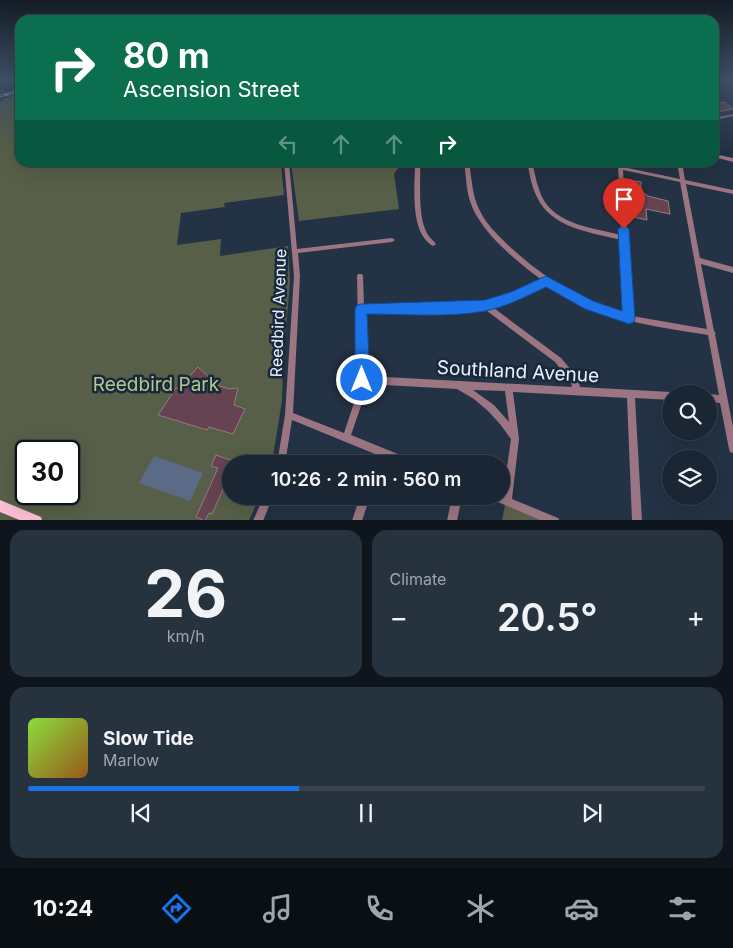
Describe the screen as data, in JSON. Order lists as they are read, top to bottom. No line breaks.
{"streets":{"street":["Reedbird Avenue","Southland Avenue"]},"parks":["Reedbird Park"],"page":{"turn":["80 m","Ascension Street"],"limit":"30","trip":"10:26 · 2 min · 560 m","tile":[["26","km/h"],"Climate"],"heat":["−","20.5°","+"],"song":["Slow Tide","Marlow"],"tabs":"10:24"}}
